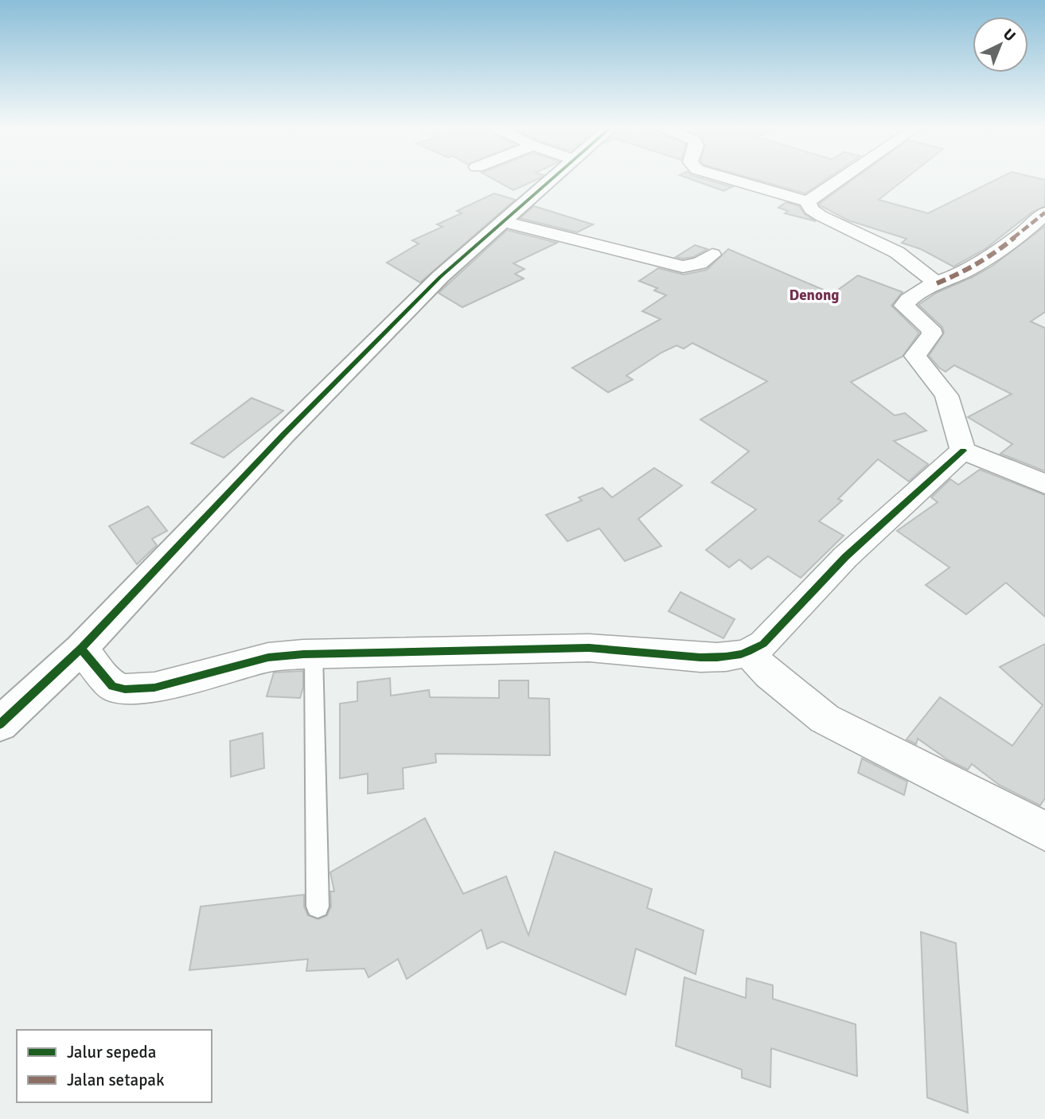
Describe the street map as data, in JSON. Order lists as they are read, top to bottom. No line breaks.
{"districts":["Denong"],"legend":["Jalur sepeda","Jalan setapak"],"north":"top right"}
